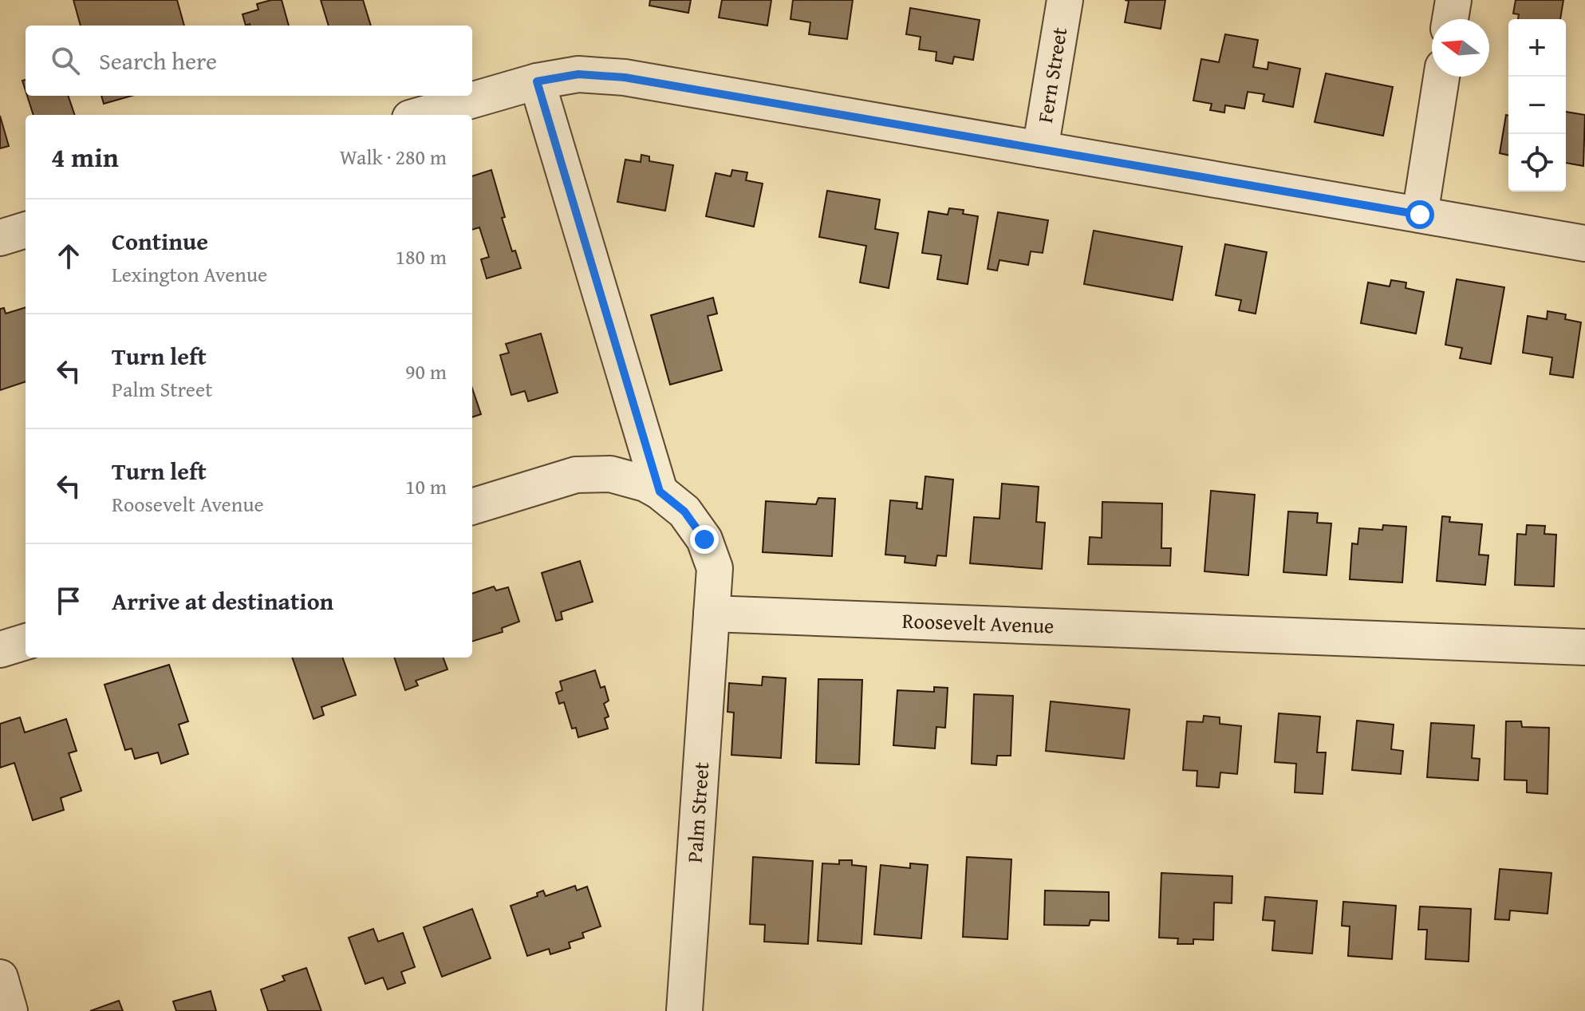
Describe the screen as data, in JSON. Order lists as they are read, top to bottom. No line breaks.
{"streets":{"street":["Fern Street","Roosevelt Avenue","Palm Street"]},"crossings":[["Roosevelt Avenue","Palm Street"]],"north":"left","page":{"map_buttons":["+","−"],"search":"Search here","heading":["4 min","Walk · 280 m"],"list":[["Continue","Lexington Avenue","180 m"],["Turn left","Palm Street","90 m"],["Turn left","Roosevelt Avenue","10 m"],"Arrive at destination"]}}
